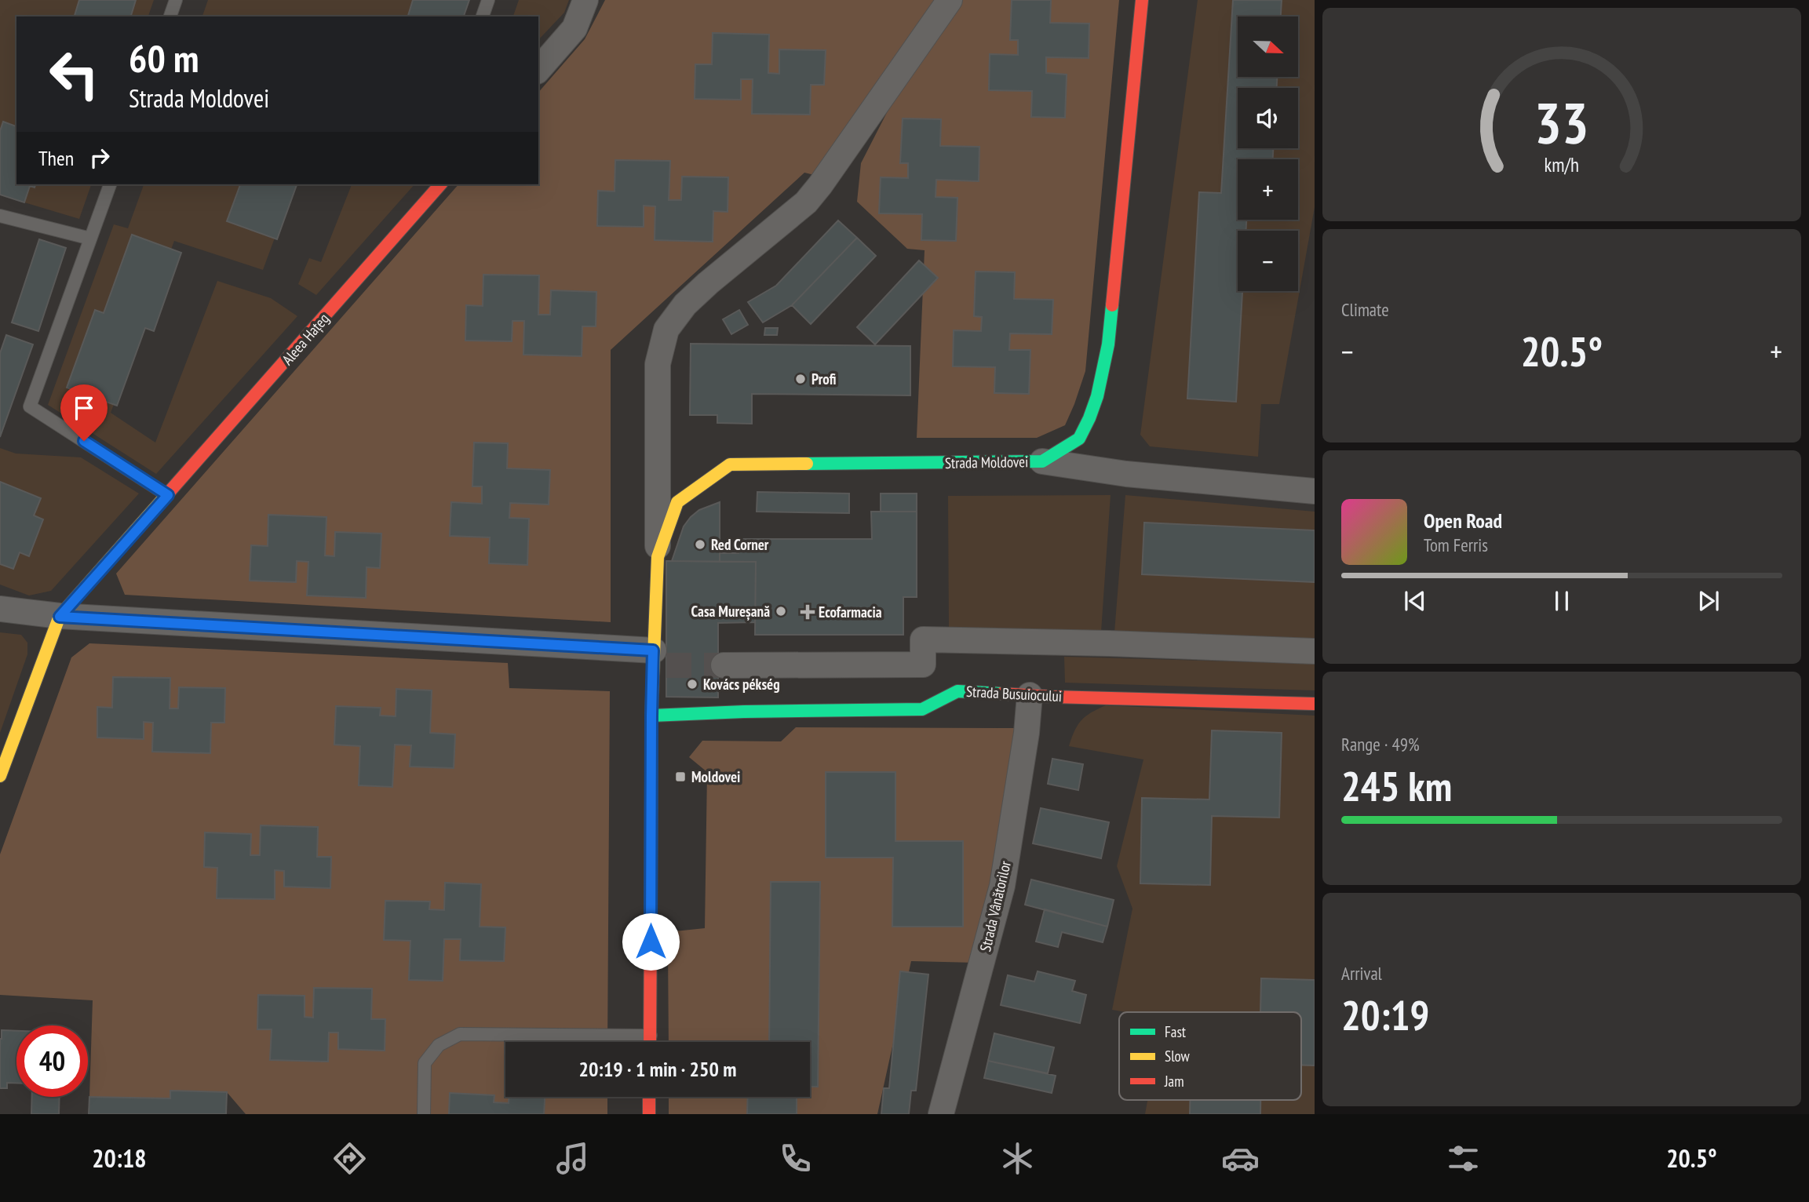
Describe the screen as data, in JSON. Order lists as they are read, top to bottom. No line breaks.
{"streets":{"street":["Aleea Hațeg","Strada Moldovei","Strada Busuiocului","Strada Vânătorilor"]},"crossings":[["Strada Moldovei","Strada Busuiocului"],["Strada Busuiocului","Strada Vânătorilor"]],"places":{"other":["Profi","Red Corner","Casa Mureșană","Kovács pékség"],"health":["Ecofarmacia"],"transit":["Moldovei"]},"legend":["Fast","Slow","Jam"],"north":"right","page":{"map_buttons":["+","−"],"turn":["60 m","Strada Moldovei"],"then":"Then","tile":["Climate",["Range · 49%","245 km"],["Arrival","20:19"]],"heat":["−","20.5°","+"],"song":["Open Road","Tom Ferris"],"limit":"40","trip":"20:19 · 1 min · 250 m","tabs":["20:18","20.5°"],"gauge":["33","km/h"]}}
